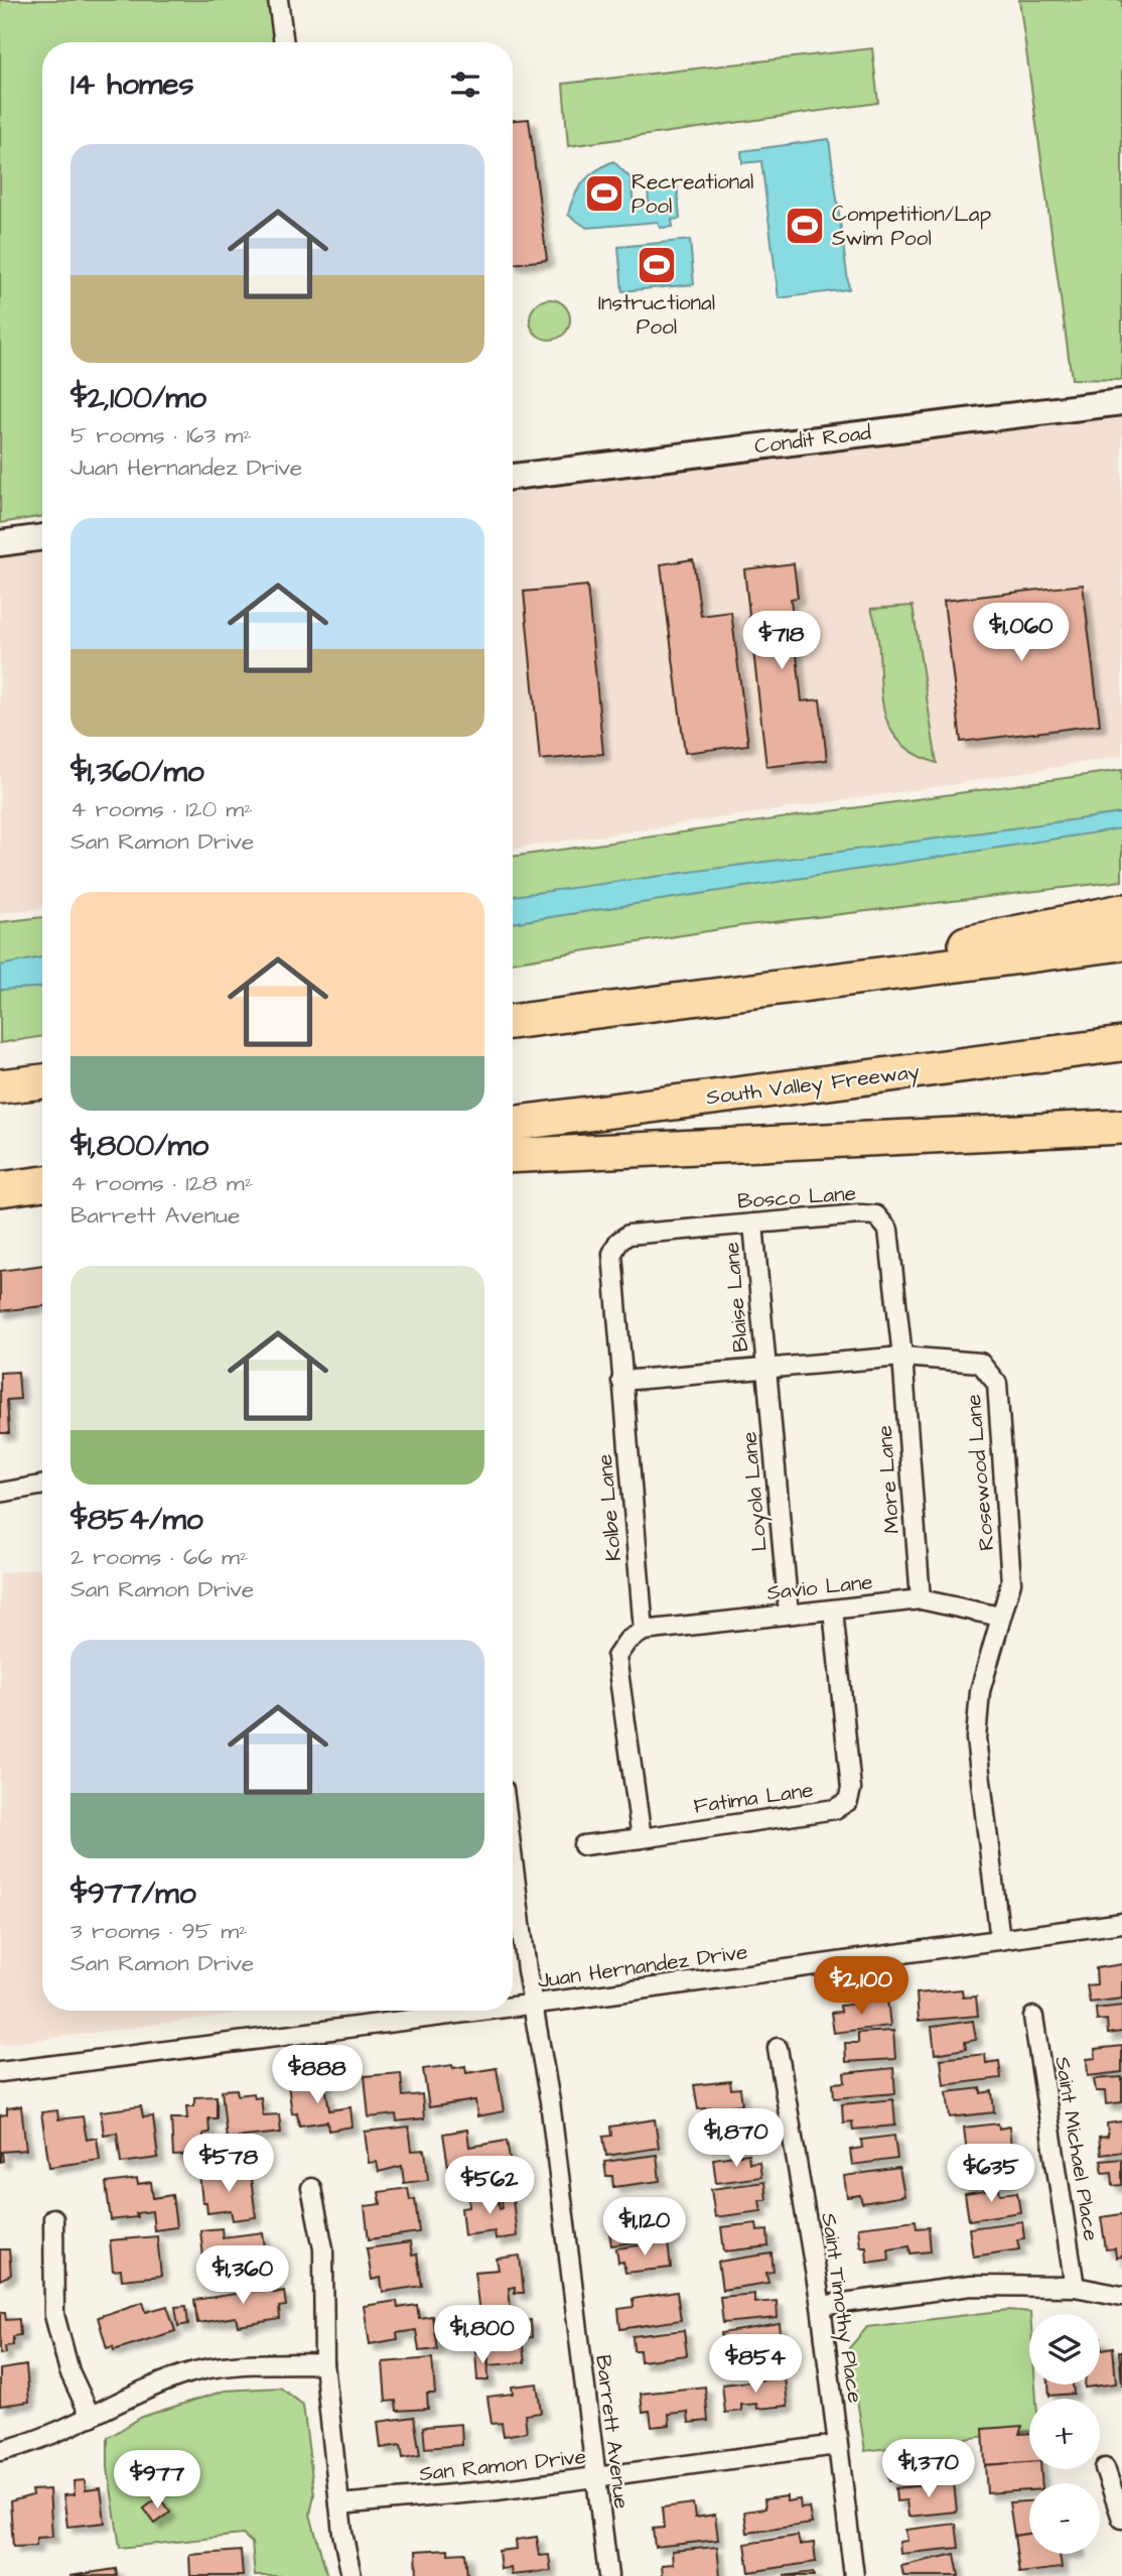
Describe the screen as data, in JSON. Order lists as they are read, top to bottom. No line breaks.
{"streets":{"highway":["South Valley Freeway"],"street":["Condit Road","Bosco Lane","Blaise Lane","Rosewood Lane","More Lane","Loyola Lane","Kolbe Lane","Savio Lane","Fatima Lane","Juan Hernandez Drive","Saint Michael Place","Saint Timothy Place","Barrett Avenue","San Ramon Drive"]},"crossings":[["Bosco Lane","Blaise Lane"],["Bosco Lane","Rosewood Lane"],["Bosco Lane","More Lane"],["Bosco Lane","Kolbe Lane"],["Blaise Lane","Rosewood Lane"],["Blaise Lane","Loyola Lane"],["Rosewood Lane","More Lane"],["Rosewood Lane","Loyola Lane"],["Rosewood Lane","Kolbe Lane"],["Rosewood Lane","Savio Lane"],["Rosewood Lane","Juan Hernandez Drive"],["More Lane","Savio Lane"],["Loyola Lane","Savio Lane"],["Kolbe Lane","Savio Lane"],["Savio Lane","Fatima Lane"],["Juan Hernandez Drive","Barrett Avenue"],["Saint Timothy Place","San Ramon Drive"],["Barrett Avenue","San Ramon Drive"]],"places":{"sports":["Recreational Pool","Competition/Lap Swim Pool","Instructional Pool"]},"page":{"heading":"14 homes","list":[{"name":"$2,100/mo","note":"5 rooms · 163 m² · Juan Hernandez Drive"},{"name":"$1,360/mo","note":"4 rooms · 120 m² · San Ramon Drive"},{"name":"$1,800/mo","note":"4 rooms · 128 m² · Barrett Avenue"},{"name":"$854/mo","note":"2 rooms · 66 m² · San Ramon Drive"},{"name":"$977/mo","note":"3 rooms · 95 m² · San Ramon Drive"}],"price":["$1,060","$718","$2,100","$888","$1,870","$578","$635","$562","$1,120","$1,360","$1,800","$854","$1,370","$977"],"map_buttons":["+","−"]}}
